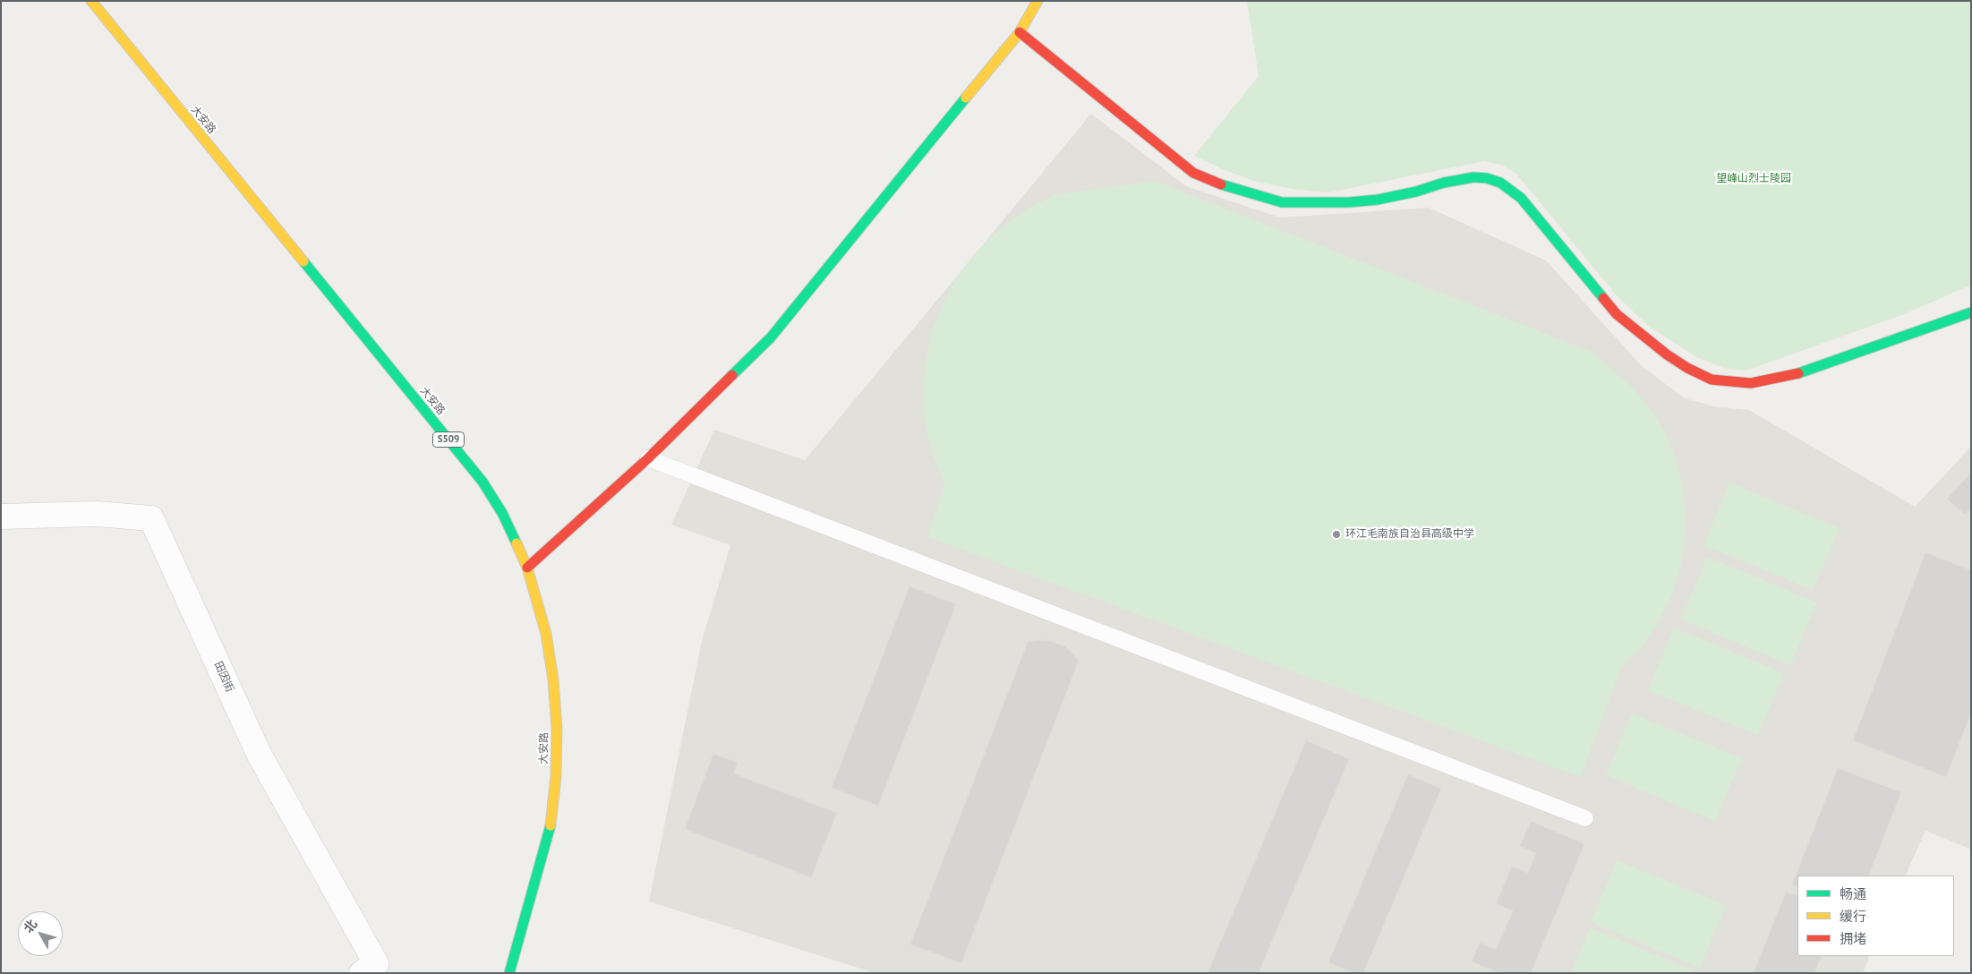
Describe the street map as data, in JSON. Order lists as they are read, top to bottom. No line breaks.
{"streets":{"street":["大安路","S509","田因街"]},"parks":["望峰山烈士陵园"],"places":["环江毛南族自治县高级中学"],"legend":["畅通","缓行","拥堵"],"north":"top left"}
